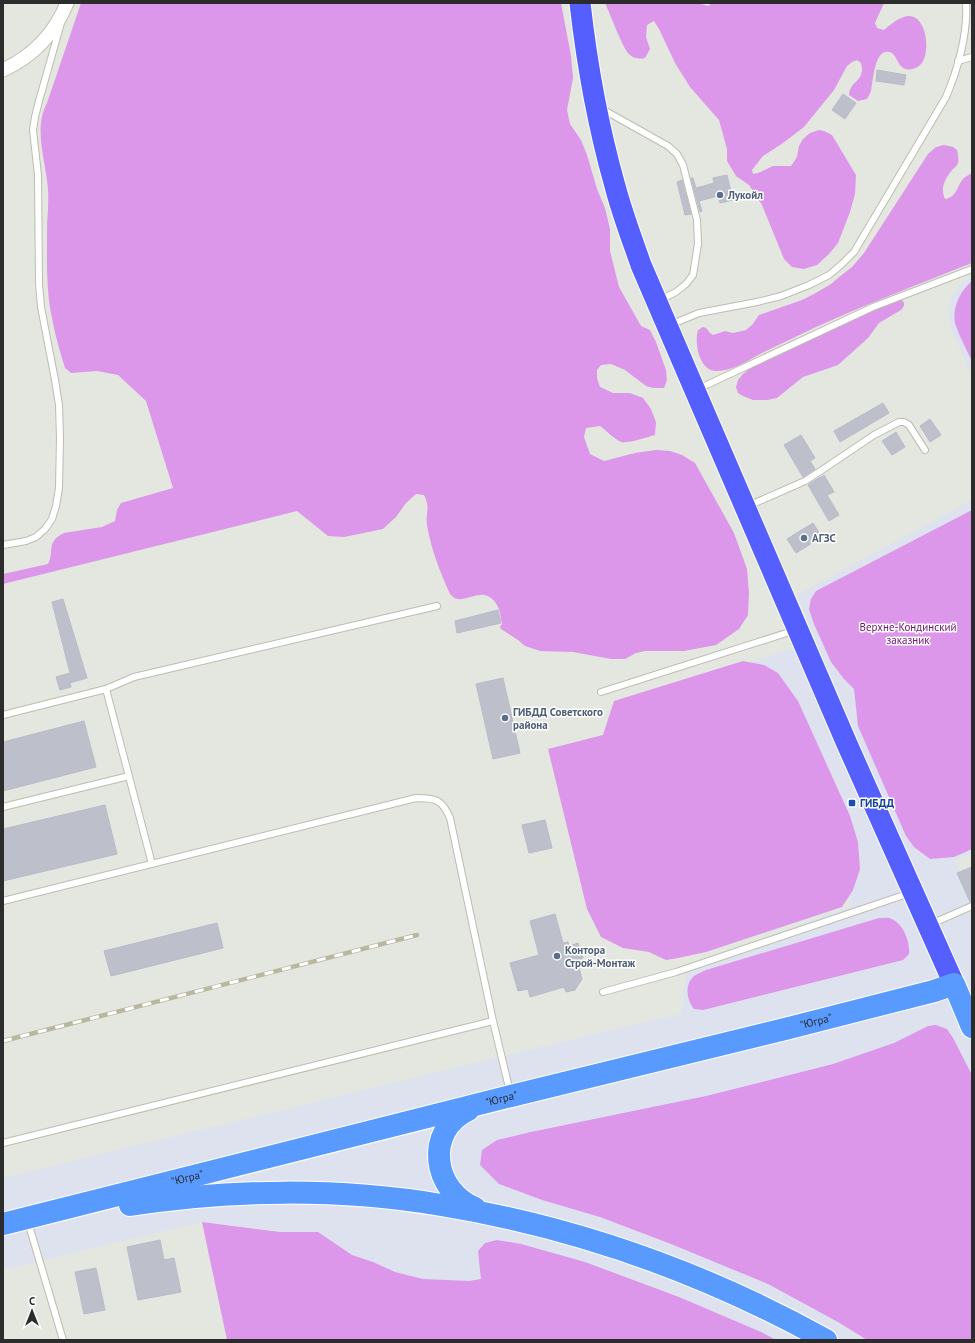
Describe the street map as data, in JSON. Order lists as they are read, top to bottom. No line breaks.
{"streets":{"highway":["\"Югра\""]},"parks":["Верхне-Кондинский заказник"],"places":{"other":["Лукойл","АГЗС","ГИБДД Советского района","Контора Строй-Монтаж"],"transit":["ГИБДД"]},"north":"top"}
